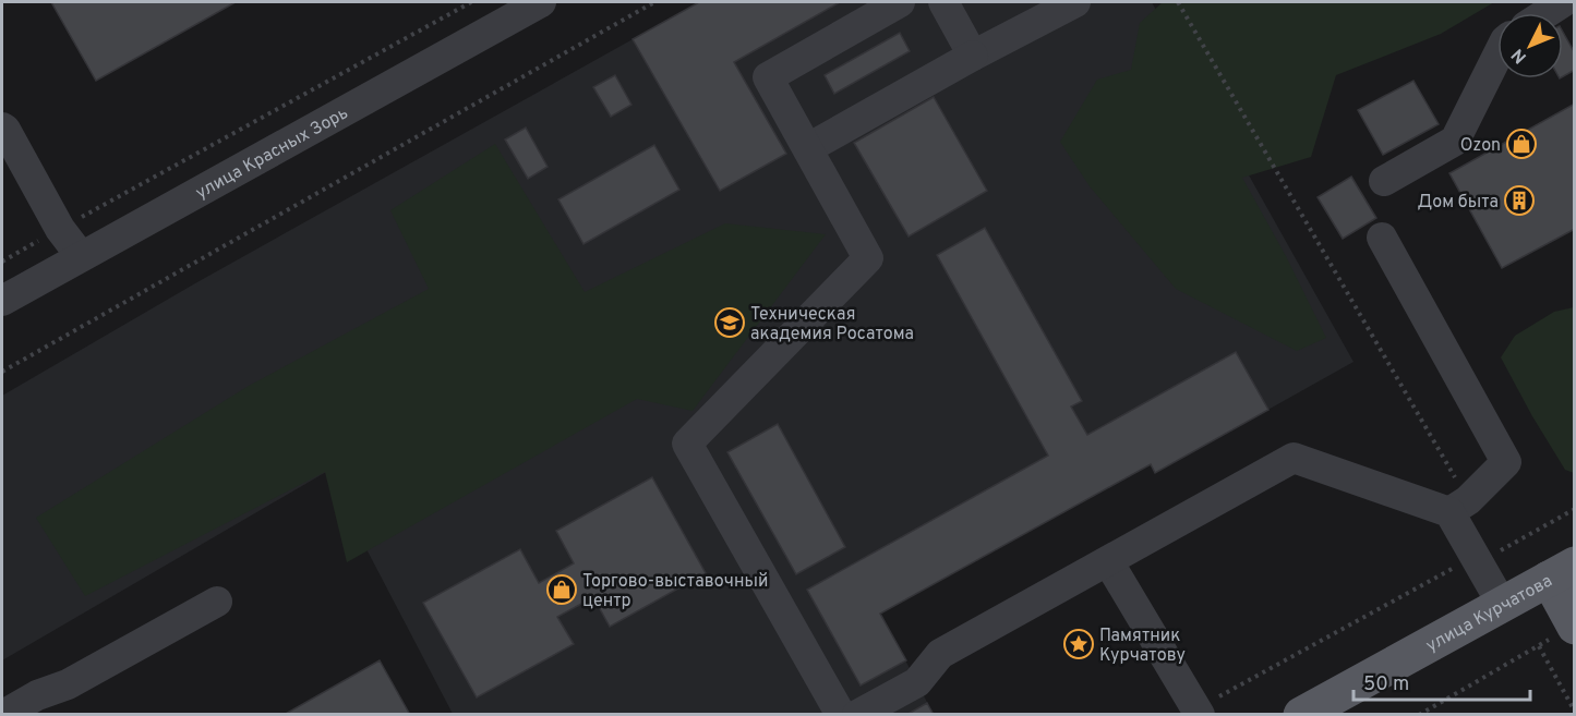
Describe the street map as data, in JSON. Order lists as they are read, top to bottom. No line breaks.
{"streets":{"main road":["улица Курчатова"],"street":["улица Красных Зорь"]},"places":{"shop":["Ozon","Торгово-выставочный центр"],"building":["Дом быта"],"school or university":["Техническая академия Росатома"],"place":["Памятник Курчатову"]},"scale_bar":"50 m","north":"bottom left"}
